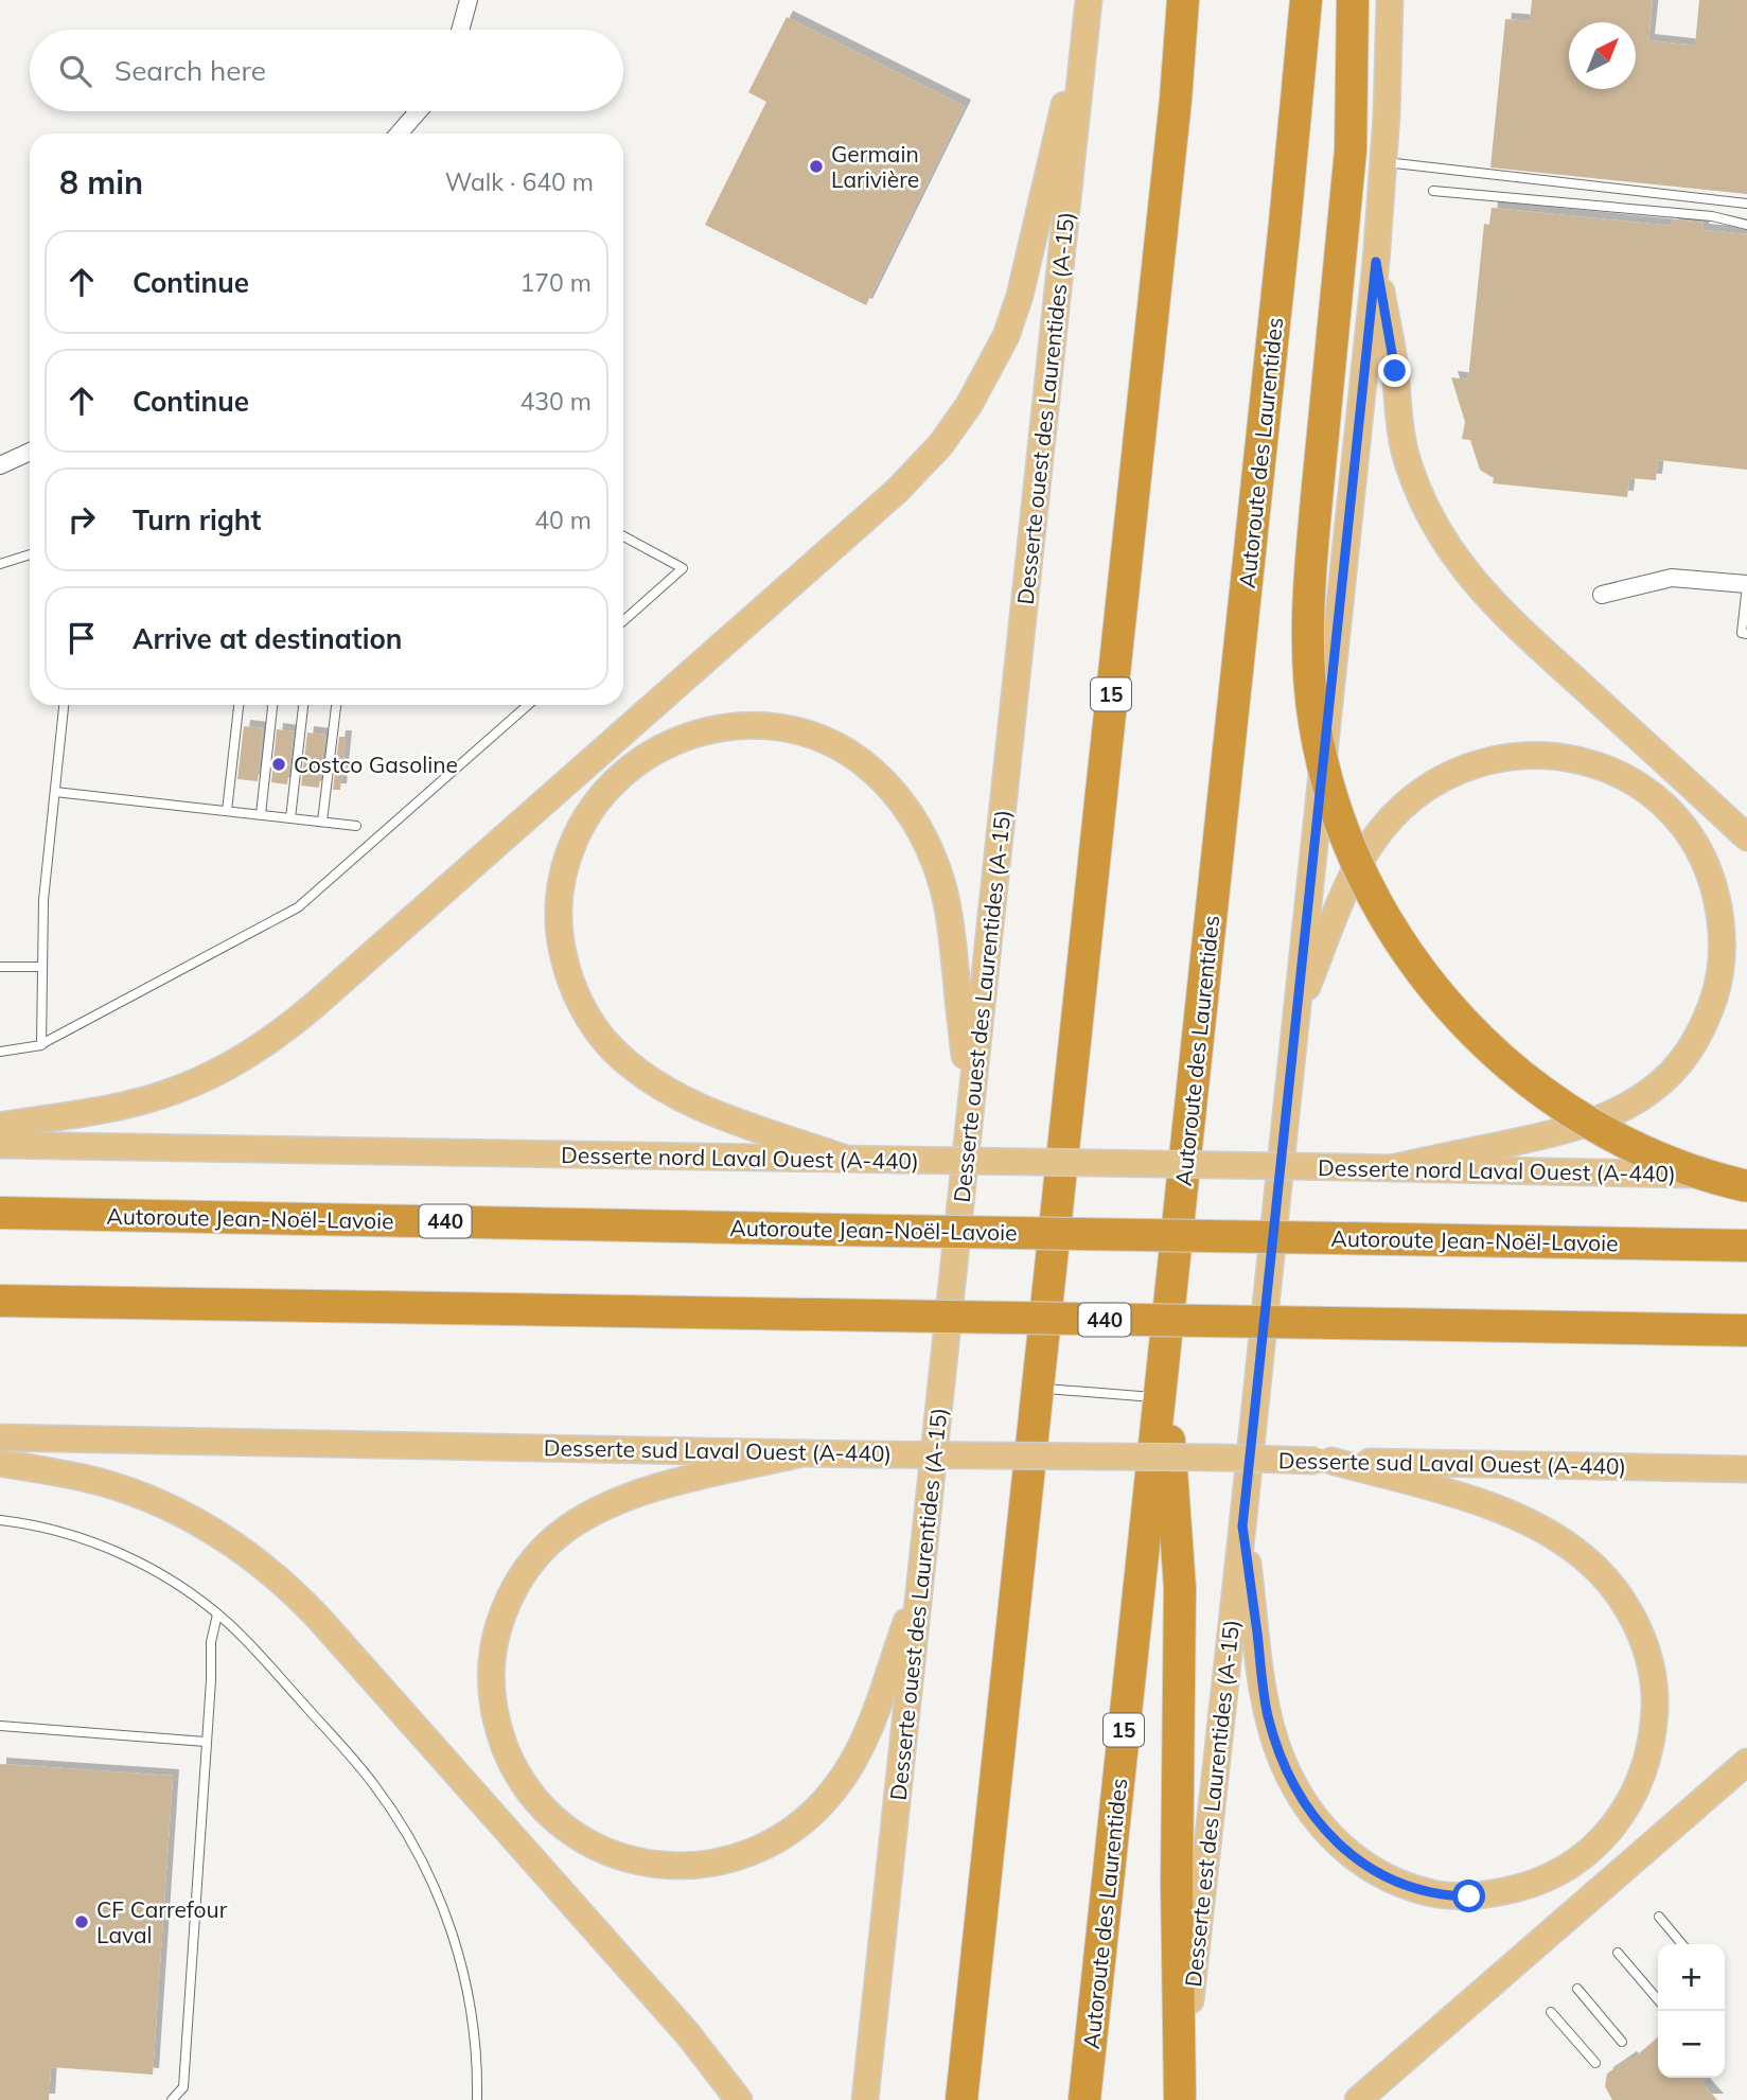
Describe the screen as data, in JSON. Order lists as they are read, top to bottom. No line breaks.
{"streets":{"highway":["Autoroute des Laurentides","15","Autoroute Jean-Noël-Lavoie","440"],"main road":["Desserte ouest des Laurentides (A-15)","Desserte nord Laval Ouest (A-440)","Desserte sud Laval Ouest (A-440)","Desserte est des Laurentides (A-15)"]},"places":["Germain Larivière","Costco Gasoline","CF Carrefour Laval"],"north":"top right","page":{"search":"Search here","heading":["8 min","Walk · 640 m"],"list":[["Continue","170 m"],["Continue","430 m"],["Turn right","40 m"],"Arrive at destination"],"map_buttons":["+","−"]}}
